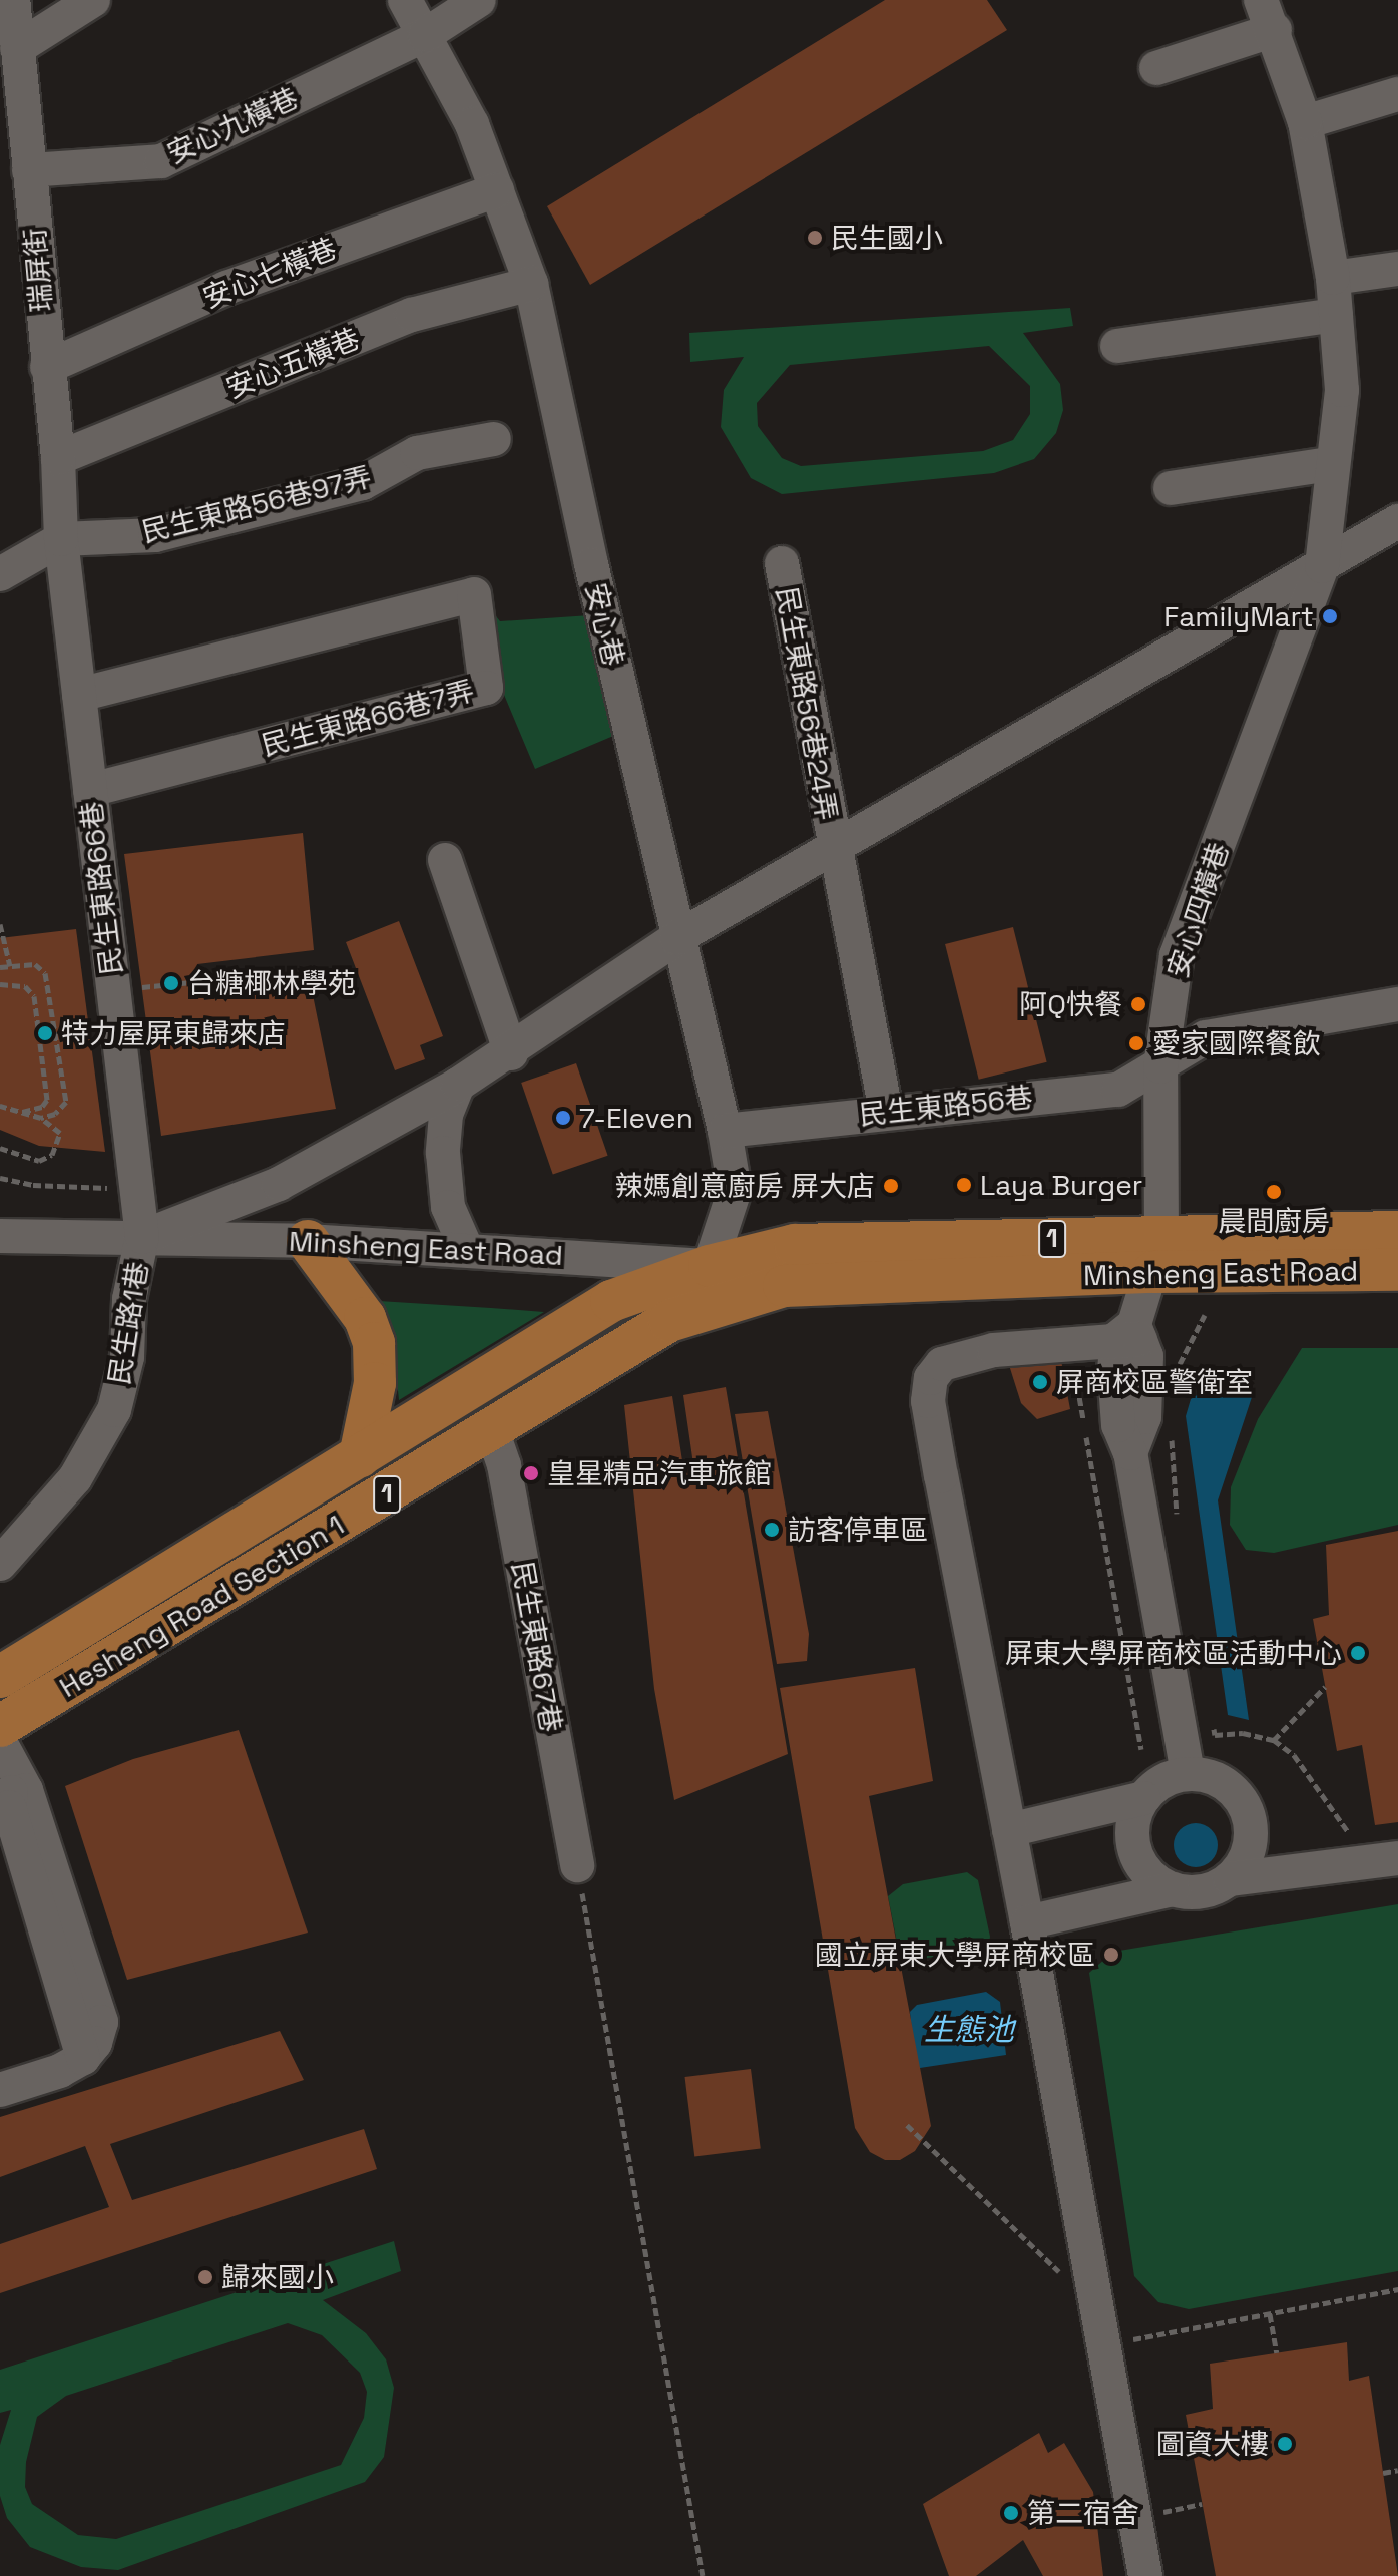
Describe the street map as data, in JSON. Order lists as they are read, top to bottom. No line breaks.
{"streets":{"main road":["1","Minsheng East Road","Hesheng Road Section 1"],"street":["安心九橫巷","瑞屏街","安心七橫巷","安心五橫巷","民生東路56巷97弄","安心巷","民生東路56巷24弄","民生東路66巷7弄","民生東路66巷","安心四橫巷","民生東路56巷","民生路1巷","民生東路67巷"]},"crossings":[["安心九橫巷","瑞屏街"],["安心九橫巷","安心巷"],["瑞屏街","安心七橫巷"],["瑞屏街","安心五橫巷"],["瑞屏街","民生東路56巷97弄"],["瑞屏街","民生東路66巷"],["安心七橫巷","安心巷"],["安心五橫巷","安心巷"],["民生東路56巷97弄","民生東路66巷"],["安心巷","民生東路56巷"],["安心巷","Minsheng East Road"],["安心巷","Hesheng Road Section 1"],["民生東路56巷24弄","民生東路56巷"],["民生東路66巷7弄","民生東路66巷"],["民生東路66巷","Minsheng East Road"],["民生東路66巷","民生路1巷"],["安心四橫巷","民生東路56巷"],["安心四橫巷","Minsheng East Road"],["Minsheng East Road","民生路1巷"],["Minsheng East Road","Hesheng Road Section 1"],["Hesheng Road Section 1","民生東路67巷"]],"water":["生態池"],"places":["民生國小","FamilyMart","台糖椰林學苑","阿Q快餐","特力屋屏東歸來店","愛家國際餐飲","7-Eleven","Laya Burger","辣媽創意廚房 屏大店","晨間廚房","屏商校區警衛室","皇星精品汽車旅館","訪客停車區","屏東大學屏商校區活動中心","國立屏東大學屏商校區","歸來國小","圖資大樓","第二宿舍"]}
